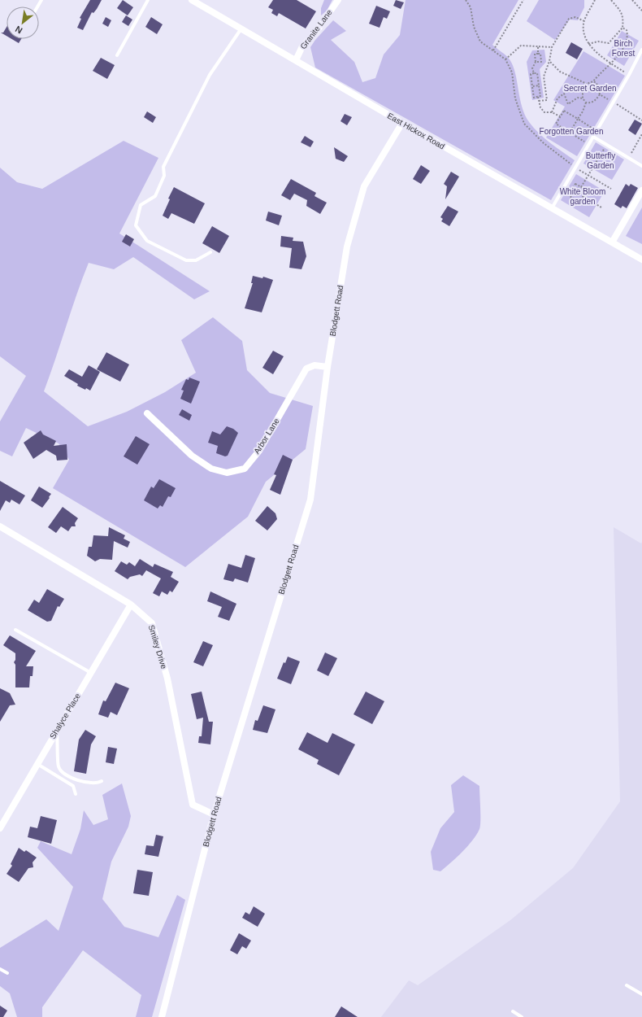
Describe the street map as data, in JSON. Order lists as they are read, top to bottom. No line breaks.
{"streets":{"street":["Granite Lane","East Hickox Road","Blodgett Road","Arbor Lane","Smiley Drive","Shalyce Place"]},"crossings":[["Granite Lane","East Hickox Road"],["East Hickox Road","Blodgett Road"],["Blodgett Road","Arbor Lane"],["Blodgett Road","Smiley Drive"],["Smiley Drive","Shalyce Place"]],"parks":["Birch Forest","Secret Garden","Forgotten Garden","Butterfly Garden","White Bloom garden"],"north":"bottom left"}
